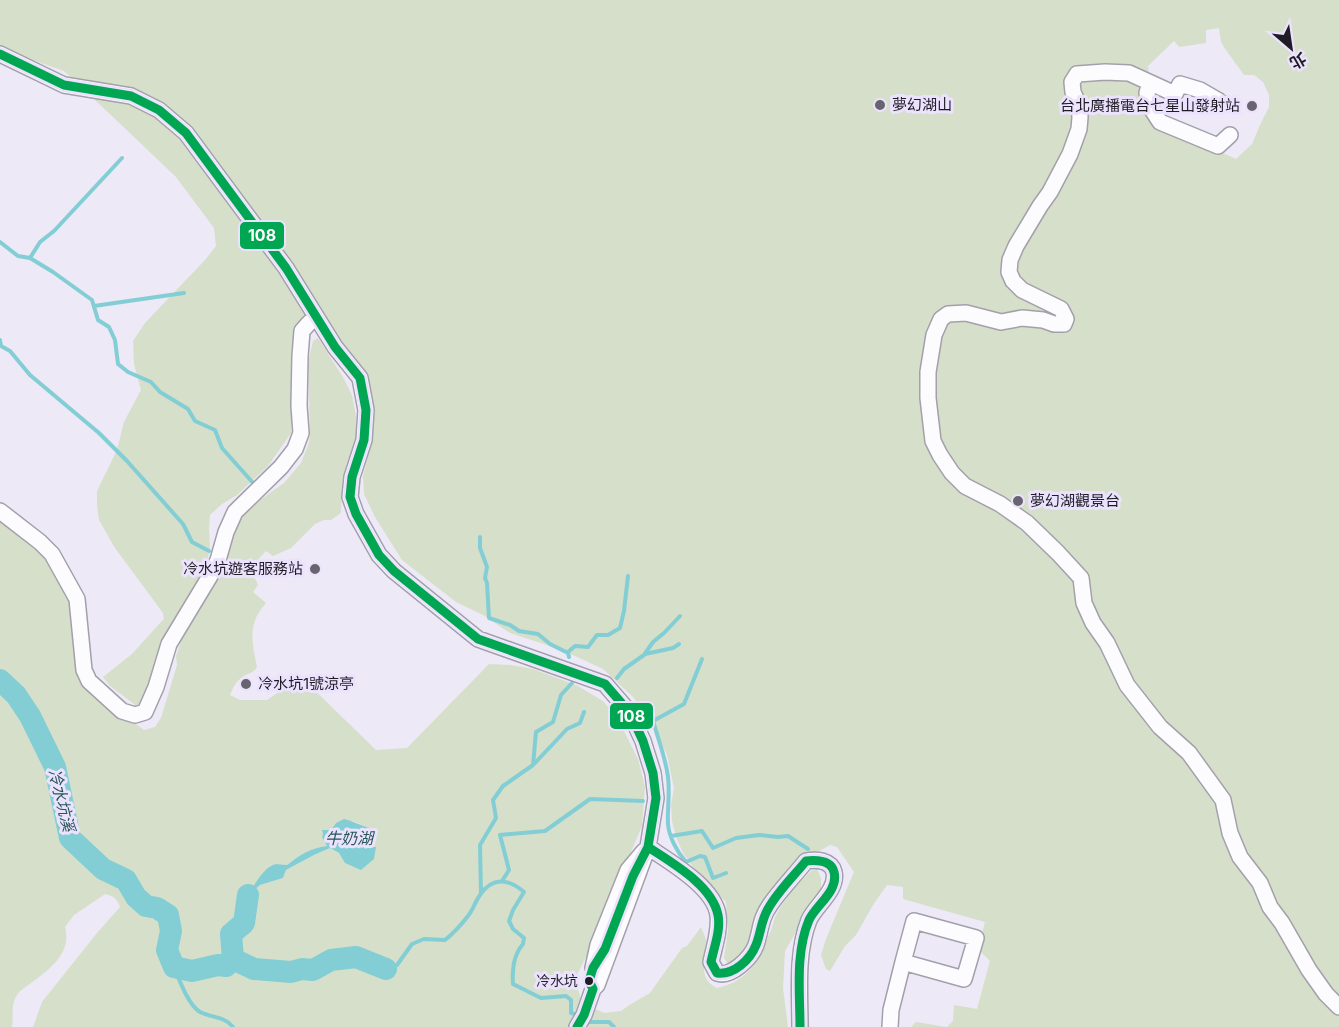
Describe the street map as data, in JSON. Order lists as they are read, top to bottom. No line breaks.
{"water":["冷水坑溪","牛奶湖"],"places":["夢幻湖山","台北廣播電台七星山發射站","夢幻湖觀景台","冷水坑遊客服務站","冷水坑1號涼亭","冷水坑"],"lines":["transit line 108"],"north":"bottom right"}
